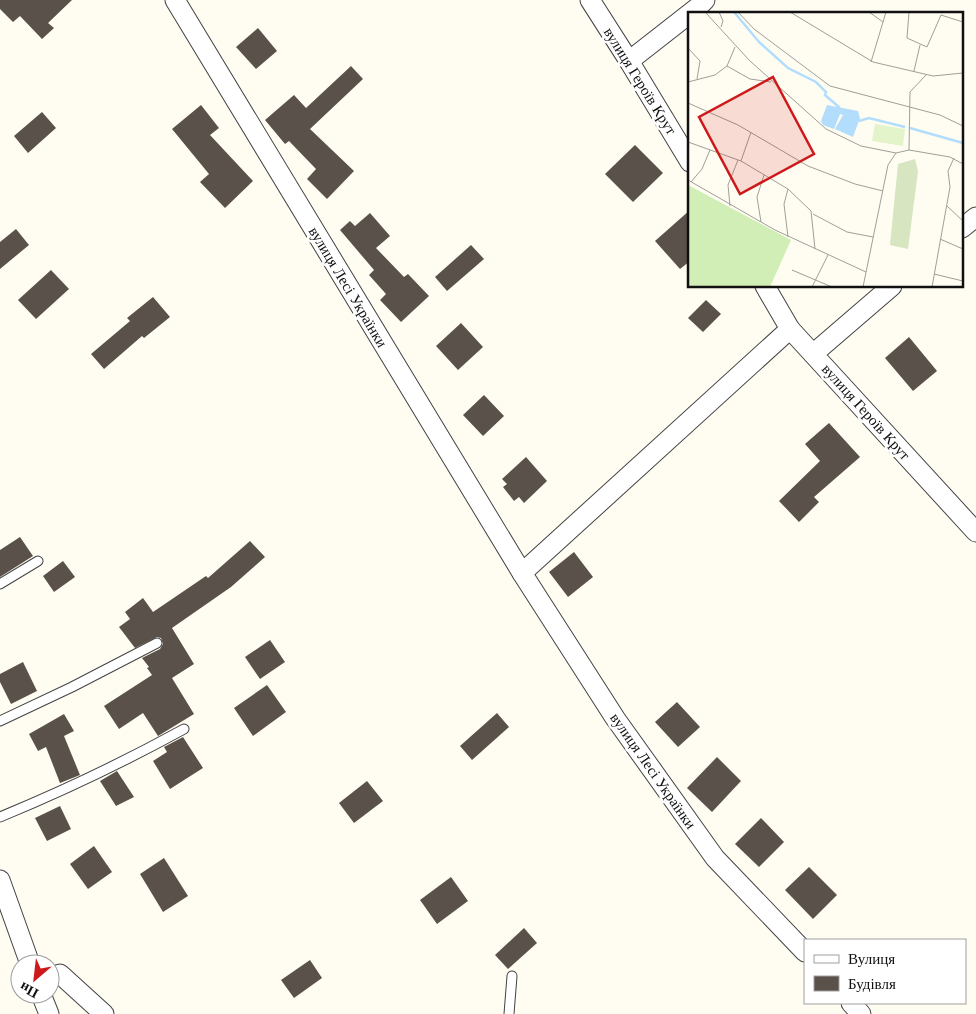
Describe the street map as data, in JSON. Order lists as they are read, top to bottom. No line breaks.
{"streets":{"street":["вулиця Героїв Крут","вулиця Лесі Українки"]},"legend":["Вулиця","Будівля"],"north":"bottom left"}
